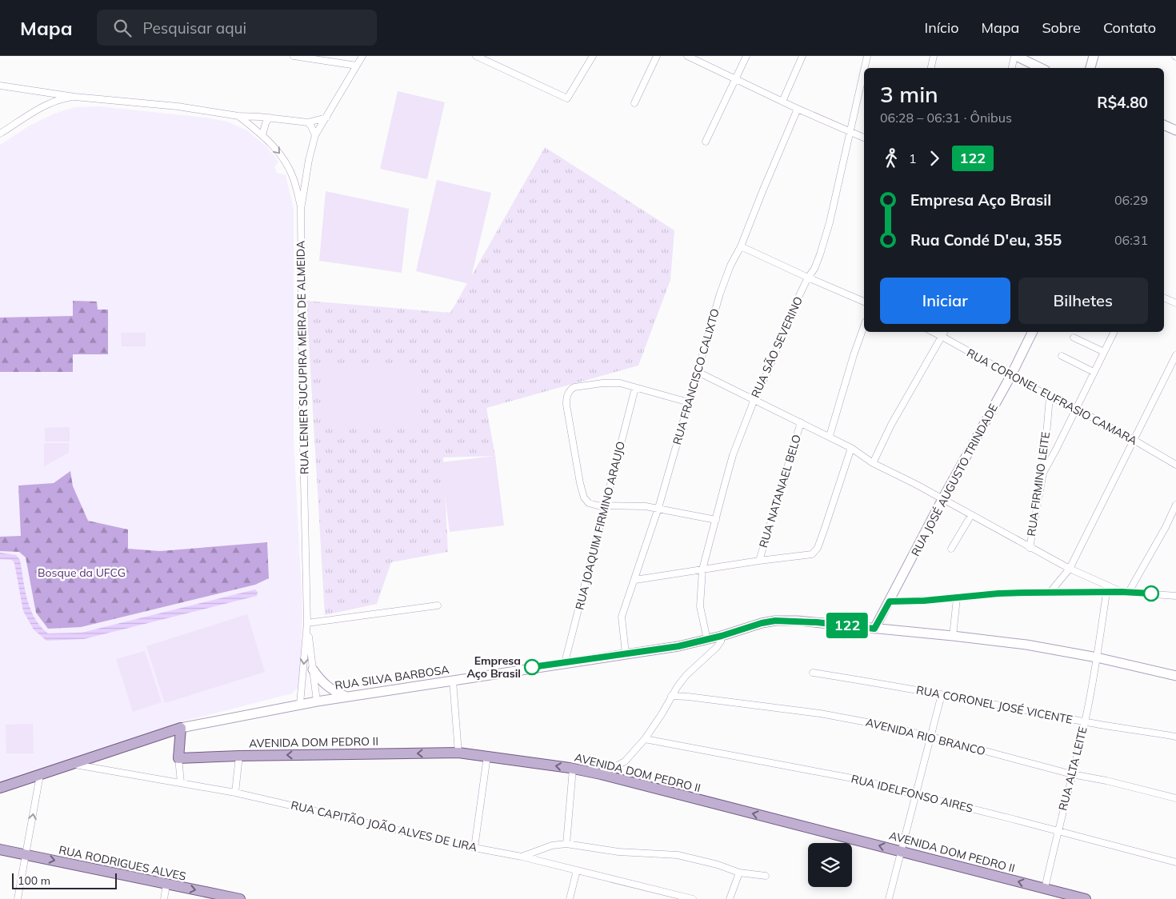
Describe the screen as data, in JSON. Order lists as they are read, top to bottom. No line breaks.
{"streets":{"main road":["RUA JOSÉ AUGUSTO TRINDADE","RUA SILVA BARBOSA","AVENIDA DOM PEDRO II","RUA RODRIGUES ALVES"],"street":["RUA SÃO SEVERINO","RUA LENIER SUCUPIRA MEIRA DE ALMEIDA","RUA FRANCISCO CALIXTO","RUA CORONEL EUFRASIO CAMARA","RUA FIRMINO LEITE","RUA NATANAEL BELO","RUA JOAQUIM FIRMINO ARAUJO","RUA CORONEL JOSÉ VICENTE","AVENIDA RIO BRANCO","RUA ALTA LEITE","RUA IDELFONSO AIRES","RUA CAPITÃO JOÃO ALVES DE LIRA"]},"crossings":[["RUA SÃO SEVERINO","RUA SILVA BARBOSA"],["RUA LENIER SUCUPIRA MEIRA DE ALMEIDA","RUA SILVA BARBOSA"],["RUA FRANCISCO CALIXTO","RUA SILVA BARBOSA"],["RUA CORONEL EUFRASIO CAMARA","RUA JOSÉ AUGUSTO TRINDADE"],["RUA CORONEL EUFRASIO CAMARA","RUA FIRMINO LEITE"],["RUA JOSÉ AUGUSTO TRINDADE","RUA SILVA BARBOSA"],["RUA JOAQUIM FIRMINO ARAUJO","RUA SILVA BARBOSA"],["RUA SILVA BARBOSA","RUA ALTA LEITE"],["RUA SILVA BARBOSA","RUA CAPITÃO JOÃO ALVES DE LIRA"],["RUA CORONEL JOSÉ VICENTE","RUA ALTA LEITE"],["AVENIDA RIO BRANCO","RUA ALTA LEITE"],["AVENIDA DOM PEDRO II","RUA ALTA LEITE"],["RUA ALTA LEITE","RUA IDELFONSO AIRES"]],"one_way":["AVENIDA DOM PEDRO II","RUA RODRIGUES ALVES"],"parks":["Bosque da UFCG"],"places":["Empresa Aço Brasil"],"lines":["bus line 122"],"scale_bar":"100 m","page":{"header":"Mapa","search":"Pesquisar aqui","nav":["Início","Mapa","Sobre","Contato"],"on_map":"122","heading":["3 min","06:28 – 06:31 · Ônibus","R$4.80"],"legs":["1","122"],"list":[{"name":"Empresa Aço Brasil","value":"06:29"},{"name":"Rua Condé D'eu, 355","value":"06:31"}],"buttons":["Iniciar","Bilhetes"],"scale":"100 m"}}
